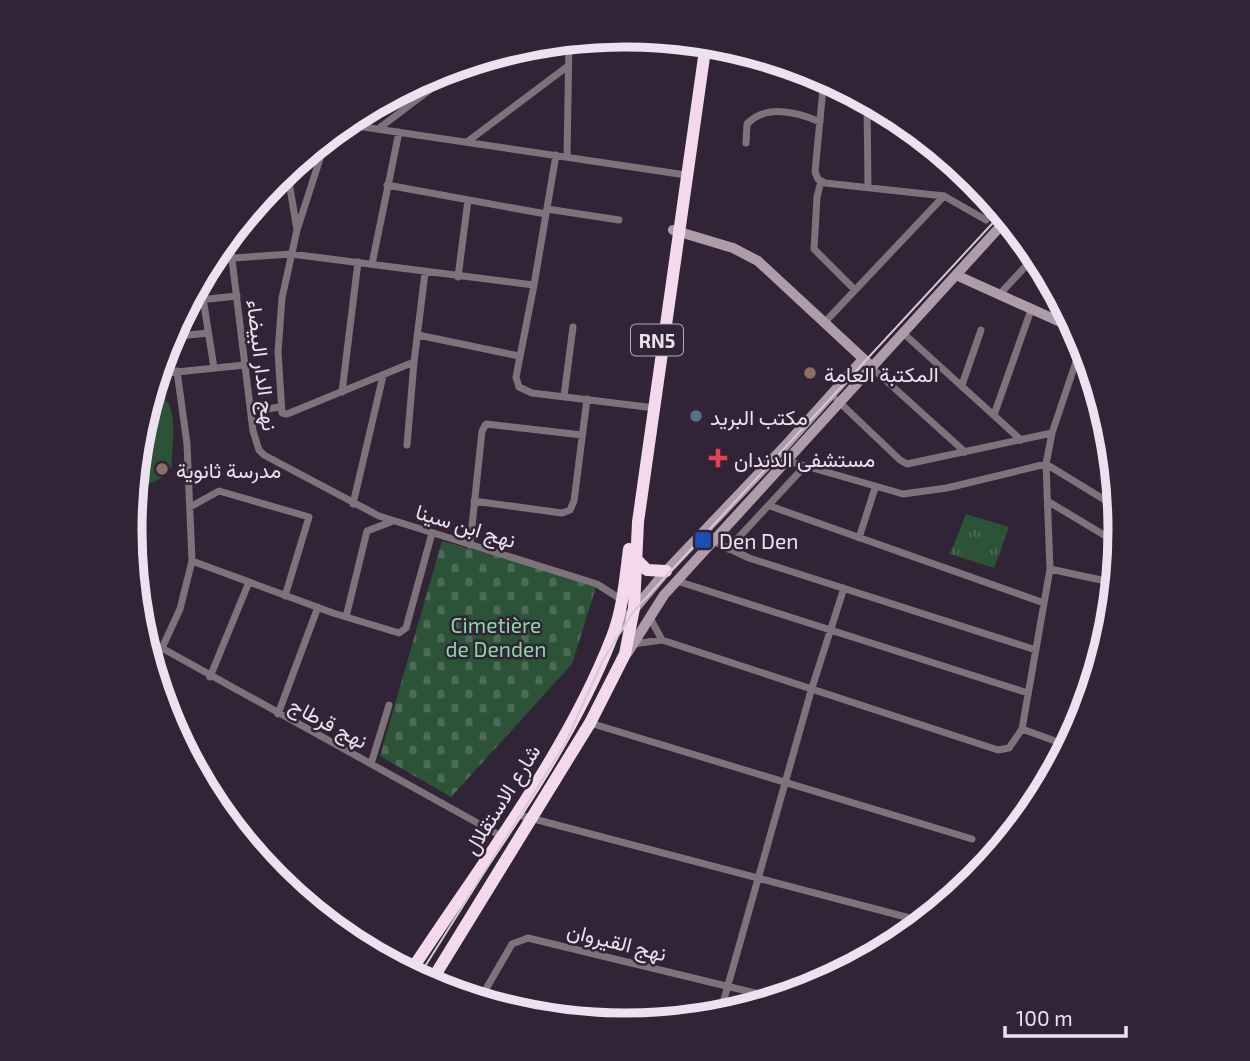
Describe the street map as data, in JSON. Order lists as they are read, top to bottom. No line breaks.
{"streets":{"highway":["RN5","شارع الاستقلال"],"street":["نهج الدار البيضاء","نهج ابن سينا","نهج قرطاج","نهج القيروان"]},"crossings":[["RN5","نهج ابن سينا"],["RN5","شارع الاستقلال"],["نهج الدار البيضاء","نهج ابن سينا"],["نهج ابن سينا","شارع الاستقلال"],["نهج قرطاج","شارع الاستقلال"]],"parks":["Cimetière de Denden"],"places":{"other":["المكتبة العامة","مكتب البريد","مدرسة ثانوية"],"health":["مستشفى الدندان"],"transit":["Den Den"]},"scale_bar":"100 m"}
